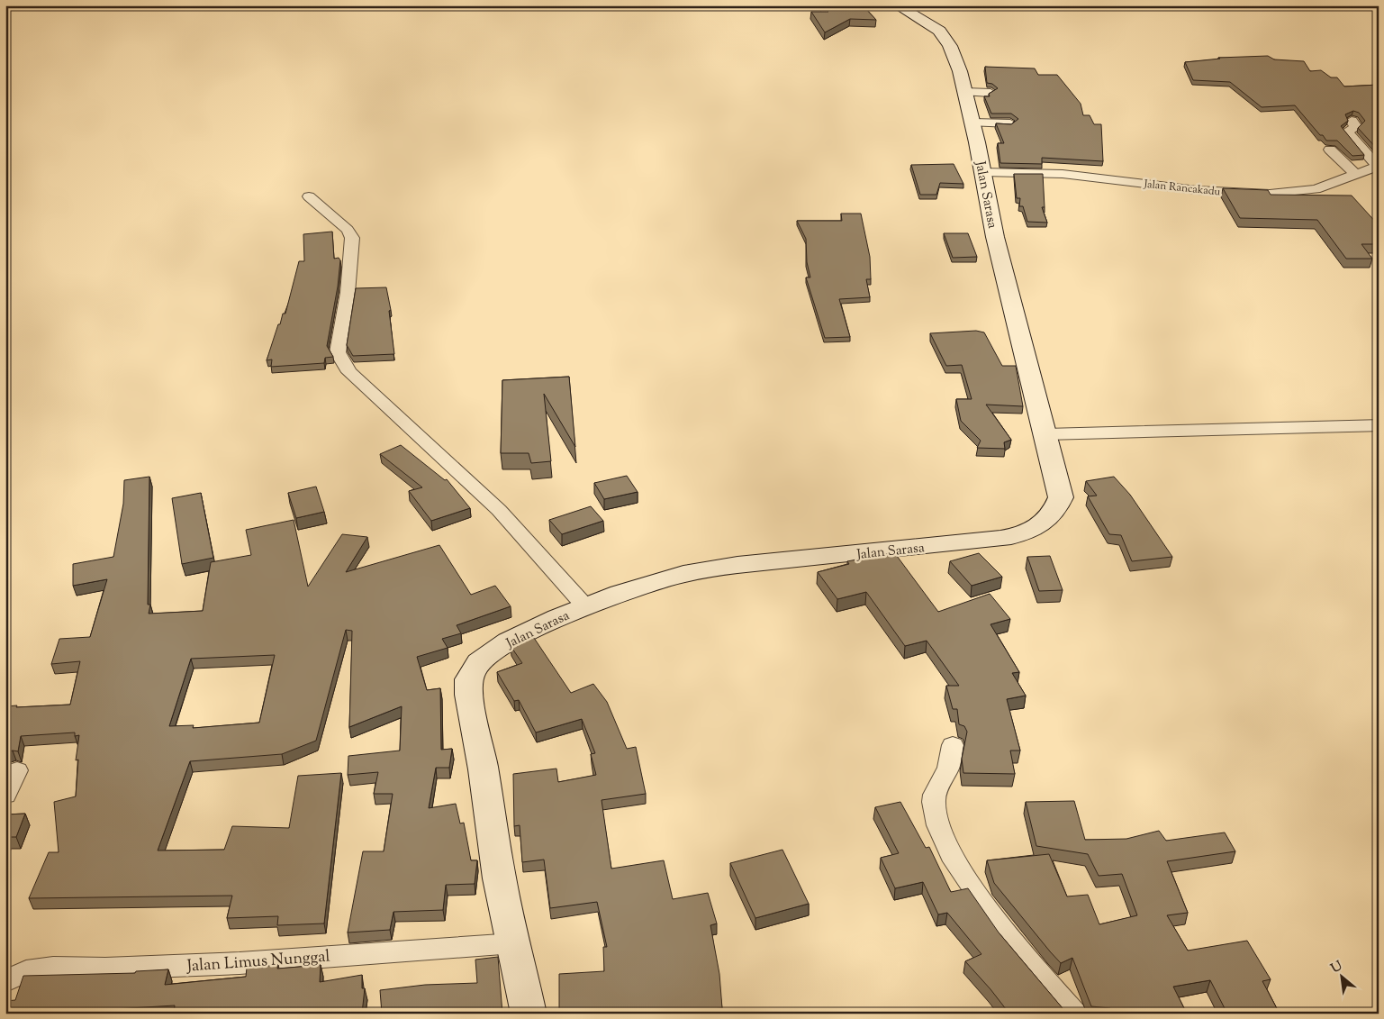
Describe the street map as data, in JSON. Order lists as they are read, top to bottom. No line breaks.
{"streets":{"street":["Jalan Rancakadu","Jalan Sarasa","Jalan Limus Nunggal"]},"crossings":[["Jalan Rancakadu","Jalan Sarasa"],["Jalan Sarasa","Jalan Limus Nunggal"]],"north":"top left"}
